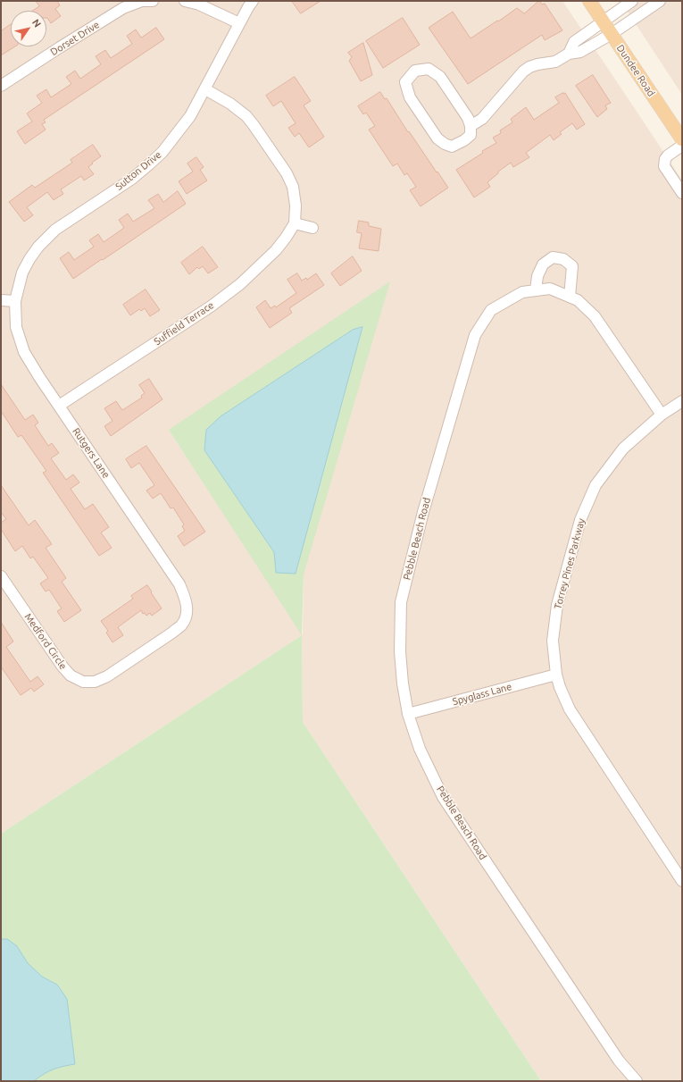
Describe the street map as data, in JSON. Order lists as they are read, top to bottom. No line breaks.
{"streets":{"main road":["Dundee Road"],"street":["Dorset Drive","Sutton Drive","Suffield Terrace","Rutgers Lane","Pebble Beach Road","Torrey Pines Parkway","Medford Circle","Spyglass Lane"]},"crossings":[["Sutton Drive","Suffield Terrace"],["Sutton Drive","Rutgers Lane"],["Suffield Terrace","Rutgers Lane"],["Rutgers Lane","Medford Circle"],["Pebble Beach Road","Torrey Pines Parkway"],["Pebble Beach Road","Spyglass Lane"],["Torrey Pines Parkway","Spyglass Lane"]],"north":"top right"}
